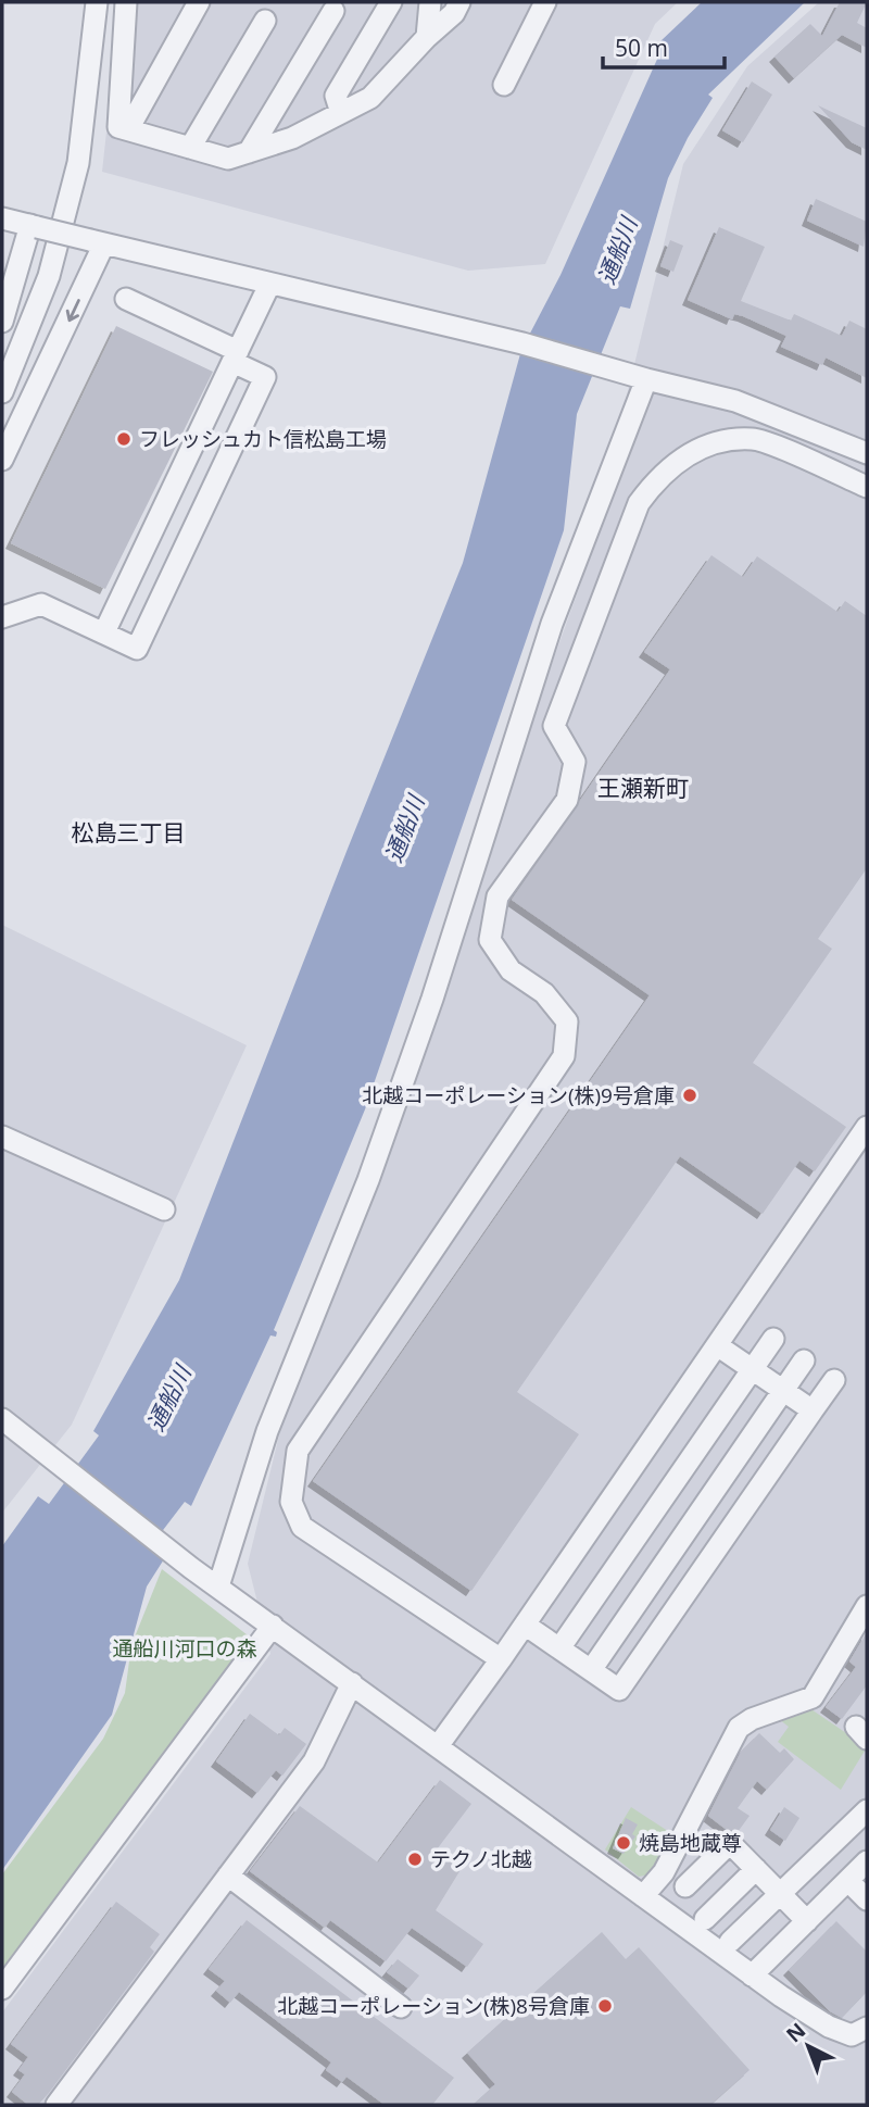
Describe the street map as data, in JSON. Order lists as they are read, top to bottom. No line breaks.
{"districts":["王瀬新町","松島三丁目"],"water":["通船川"],"parks":["通船川河口の森"],"places":["フレッシュカト信松島工場","北越コーポレーション(株)9号倉庫","焼島地蔵尊","テクノ北越","北越コーポレーション(株)8号倉庫"],"scale_bar":"50 m","north":"top left"}
